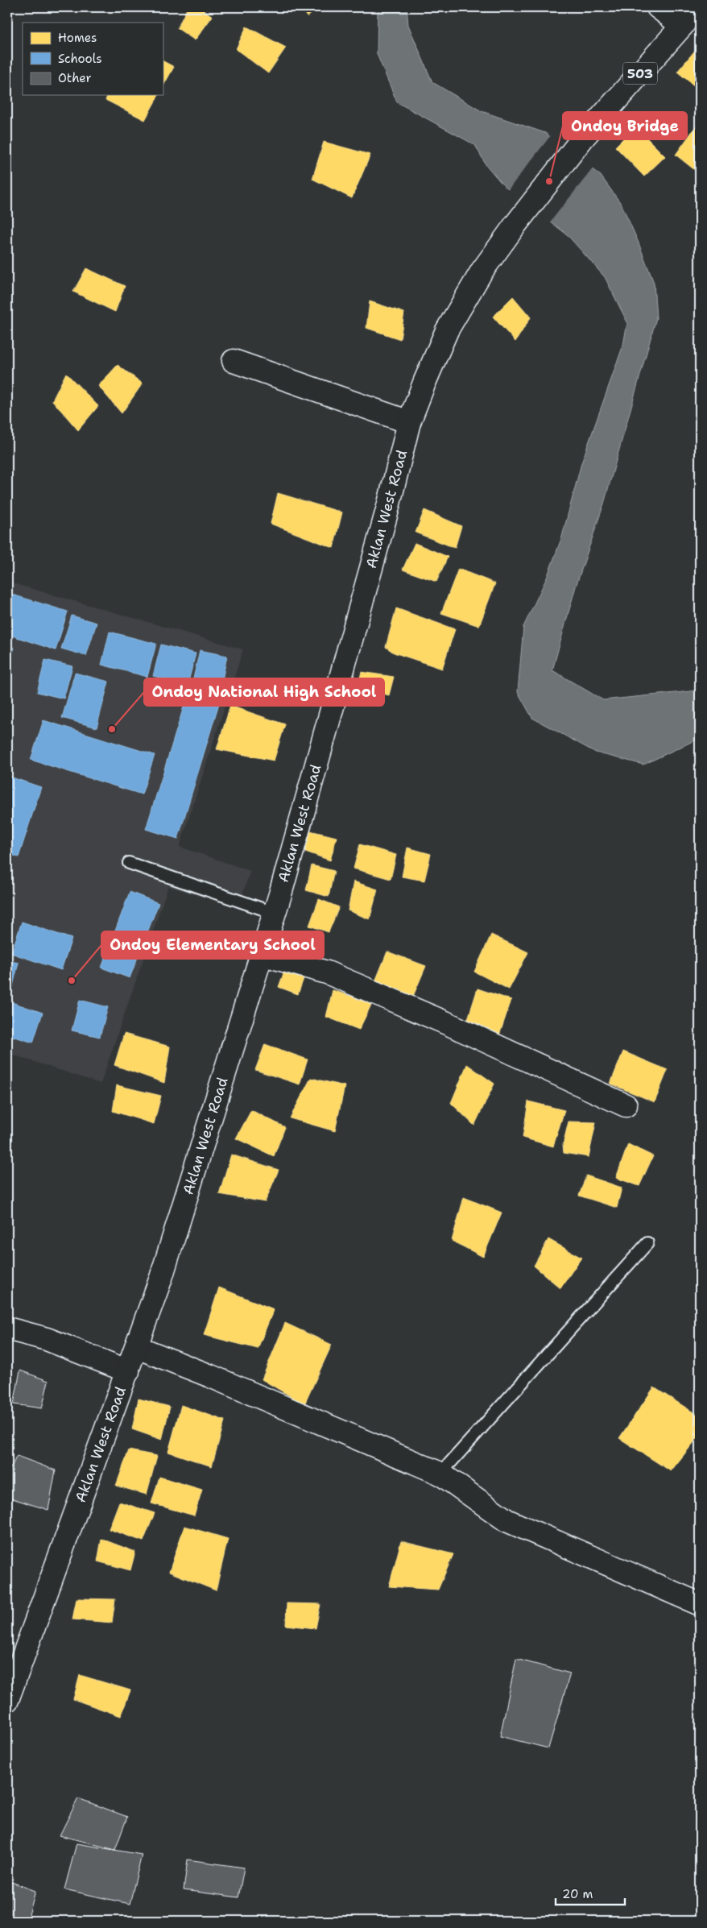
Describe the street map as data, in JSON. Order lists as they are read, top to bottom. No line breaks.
{"streets":{"main road":["503","Aklan West Road"]},"places":["Ondoy Bridge","Ondoy National High School","Ondoy Elementary School"],"legend":["Homes","Schools","Other"],"scale_bar":"20 m"}
